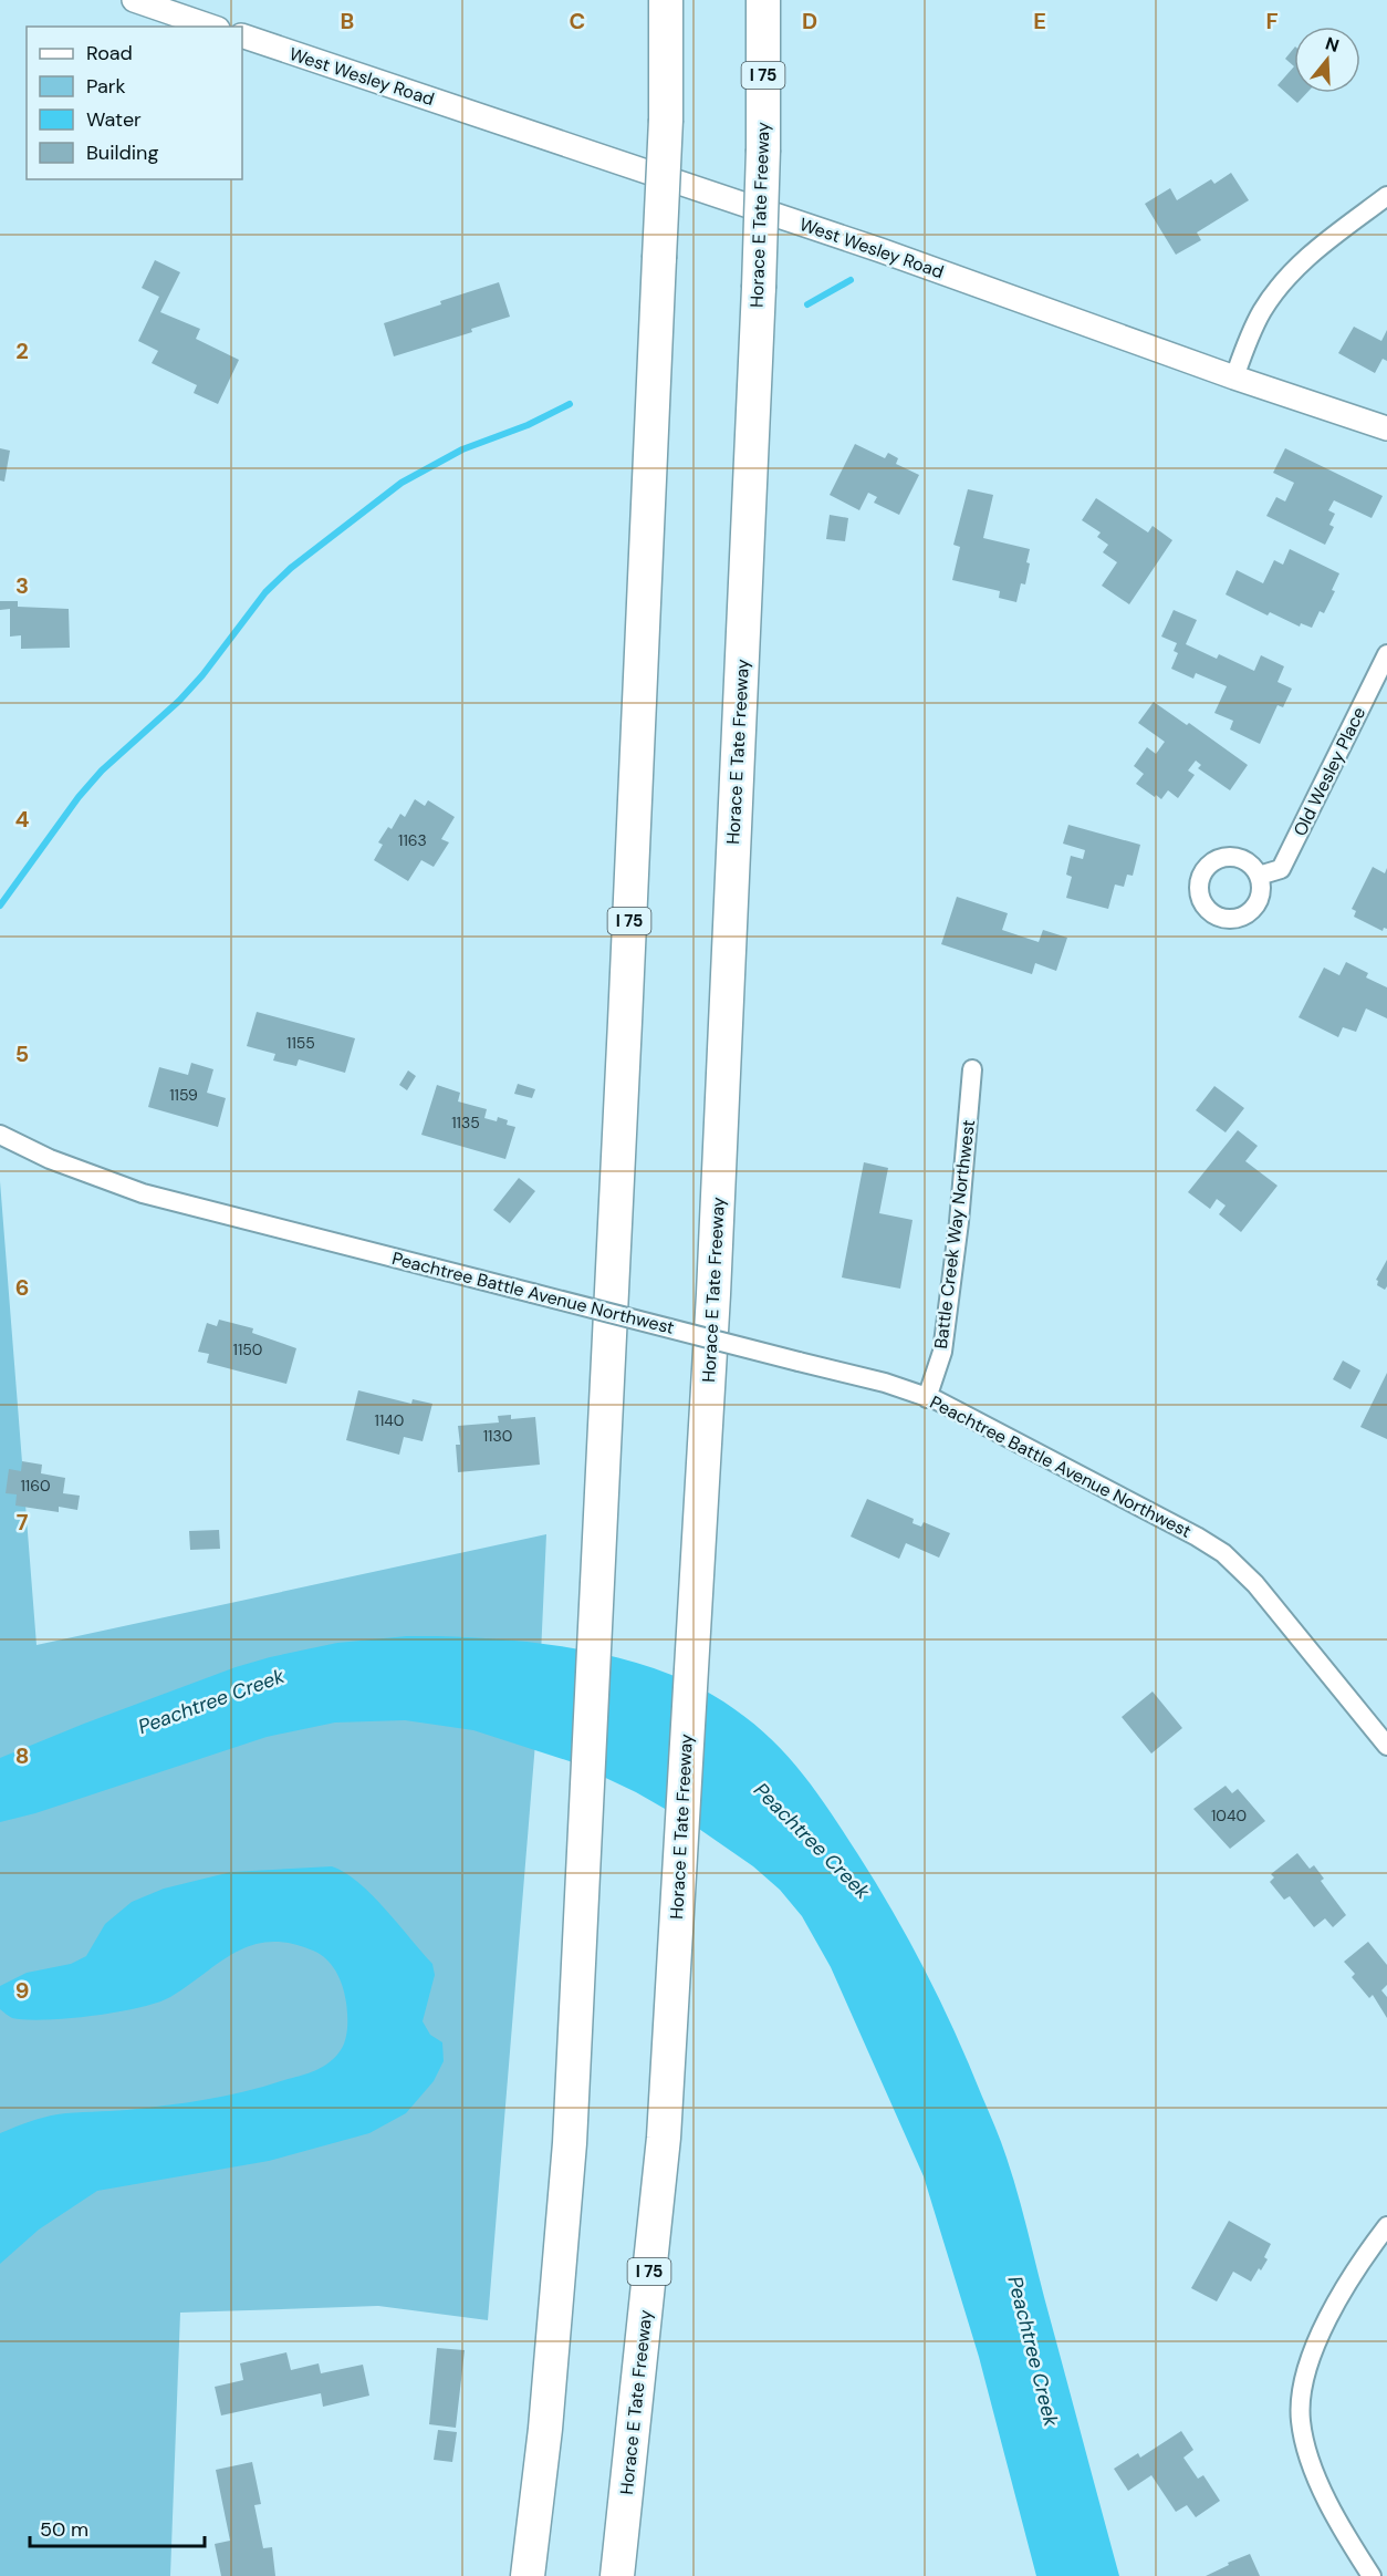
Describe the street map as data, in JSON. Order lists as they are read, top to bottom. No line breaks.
{"streets":{"highway":["I 75","Horace E Tate Freeway"],"street":["West Wesley Road","Old Wesley Place","Battle Creek Way Northwest","Peachtree Battle Avenue Northwest"]},"crossings":[["Battle Creek Way Northwest","Peachtree Battle Avenue Northwest"]],"water":["Peachtree Creek"],"house_numbers":["1163","1155","1159","1135","1150","1140","1130","1160","1040"],"legend":["Road","Park","Water","Building"],"scale_bar":"50 m","north":"top","grid":{"columns":["B","C","D","E","F"],"rows":["2","3","4","5","6","7","8","9"]}}
